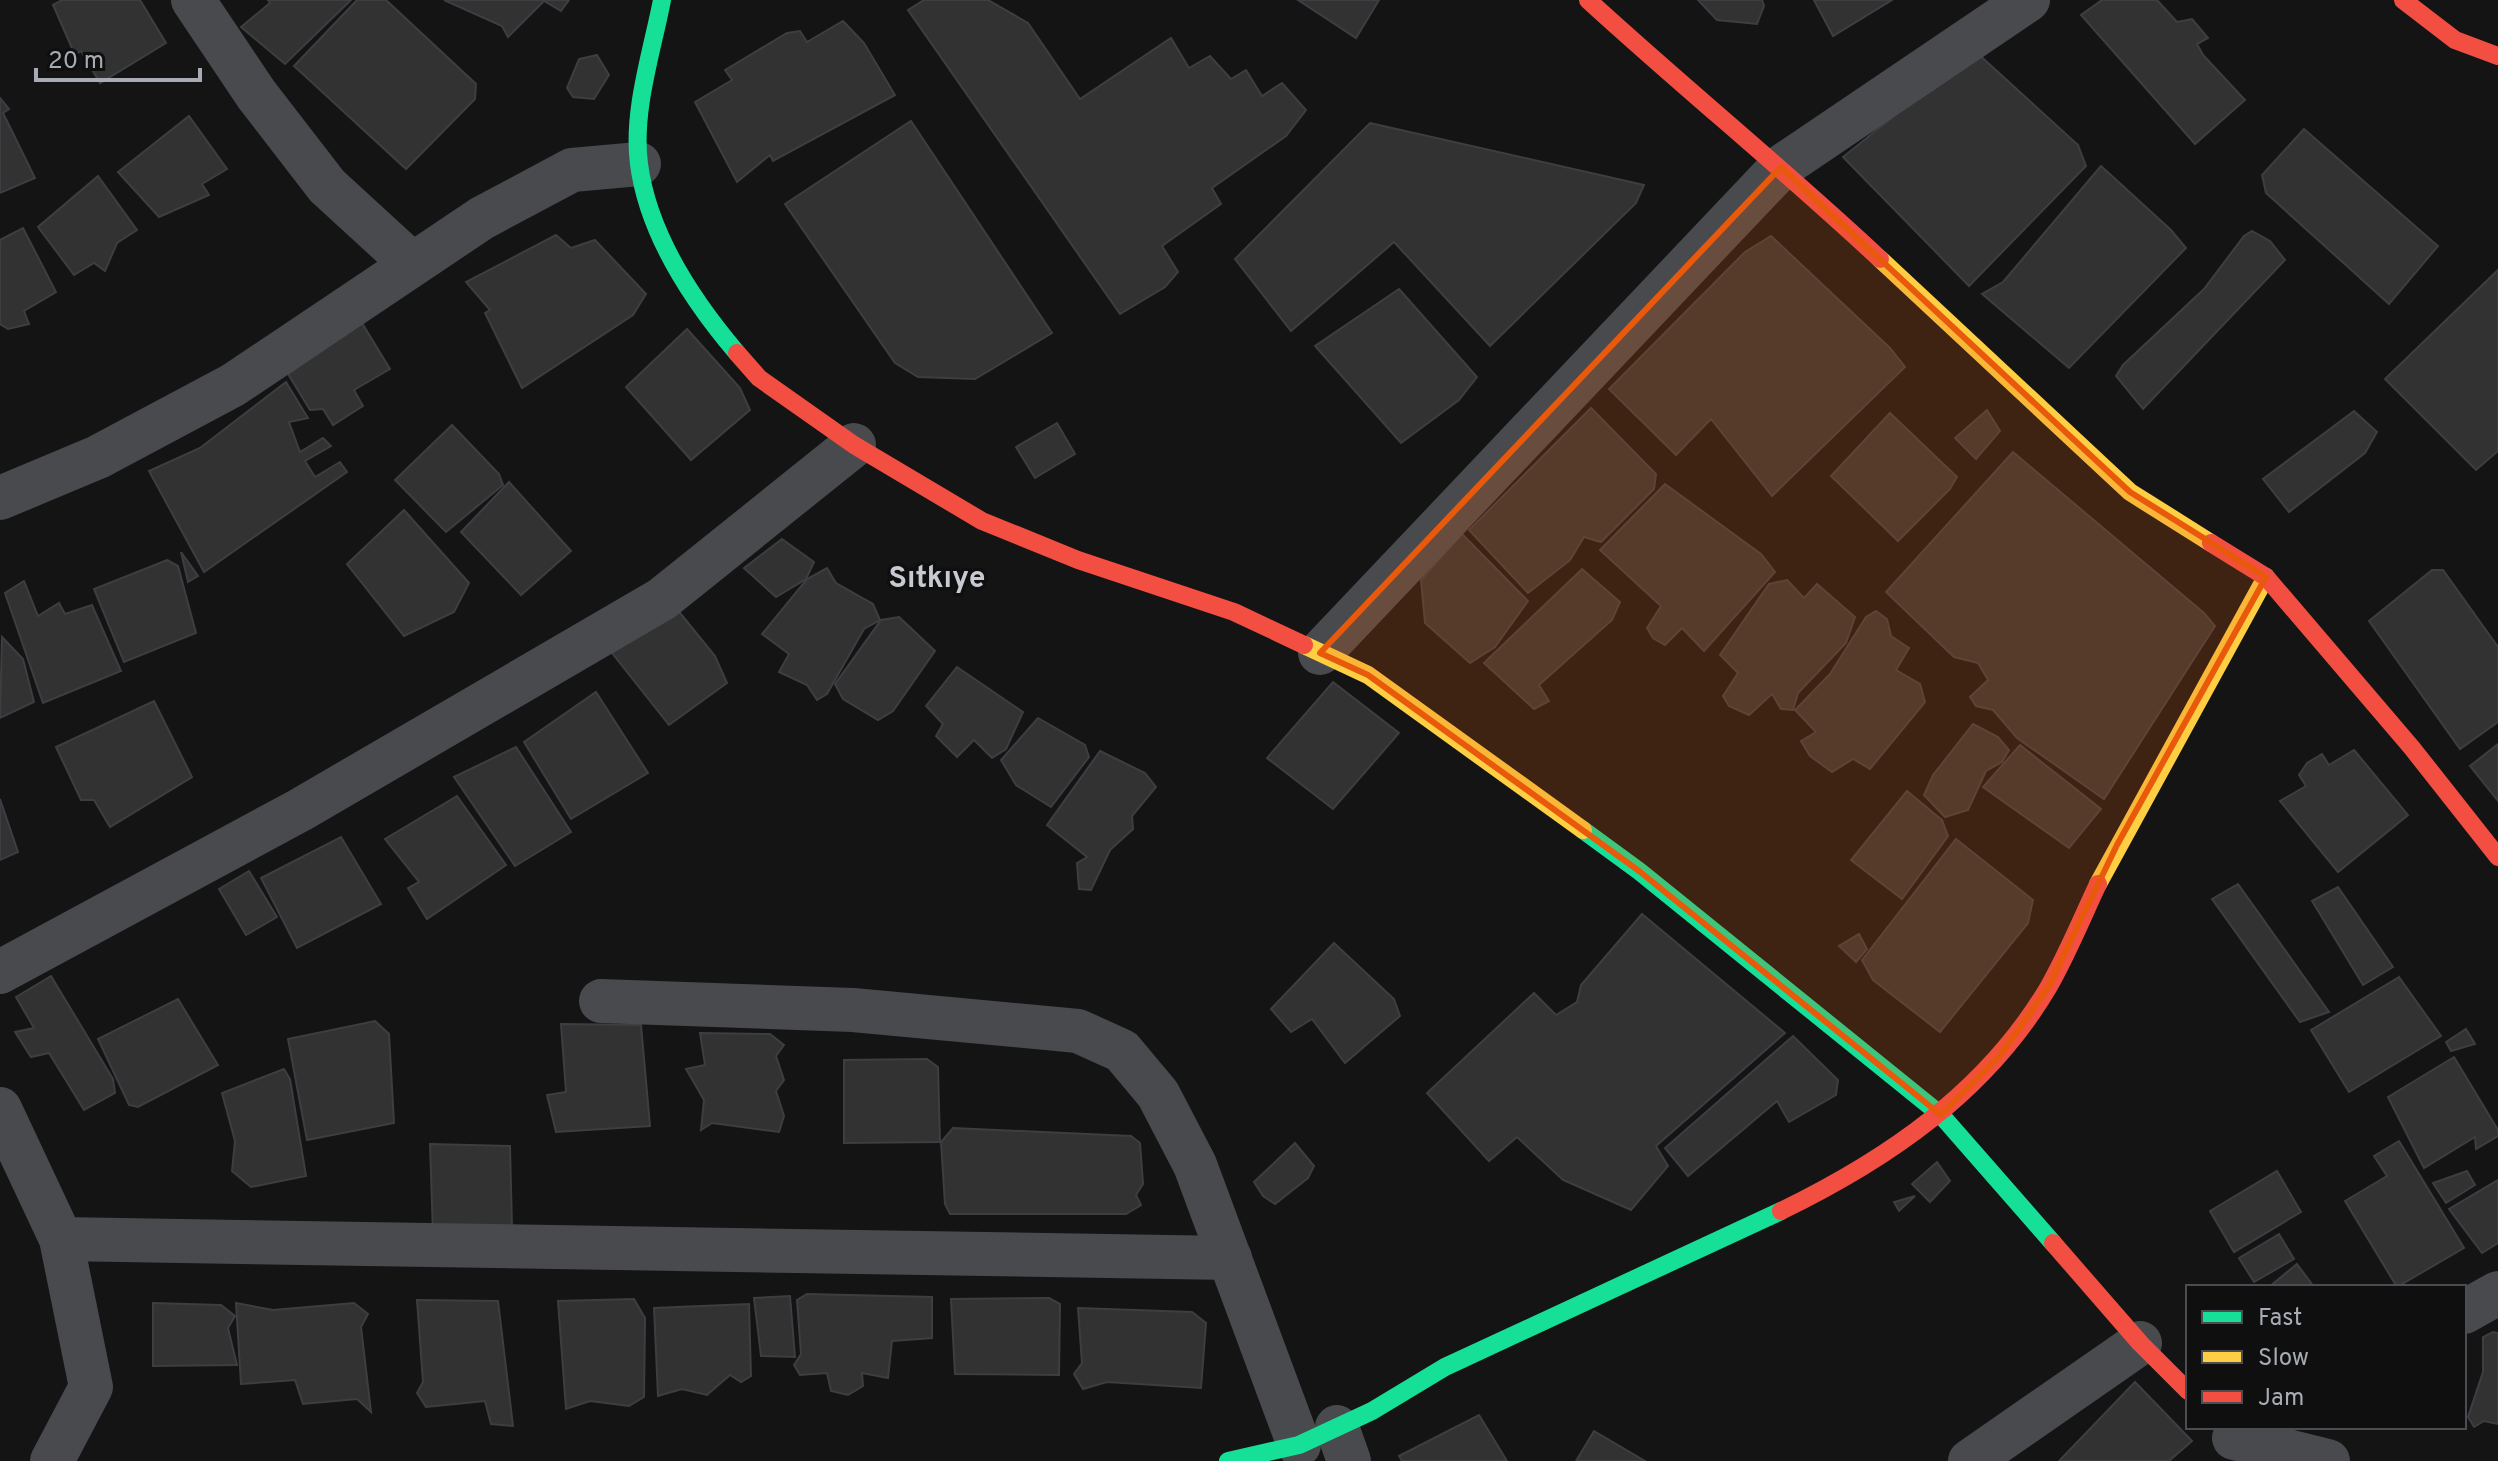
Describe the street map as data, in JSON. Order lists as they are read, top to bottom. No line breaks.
{"districts":["Sıtkıye"],"legend":["Fast","Slow","Jam"],"scale_bar":"20 m"}
